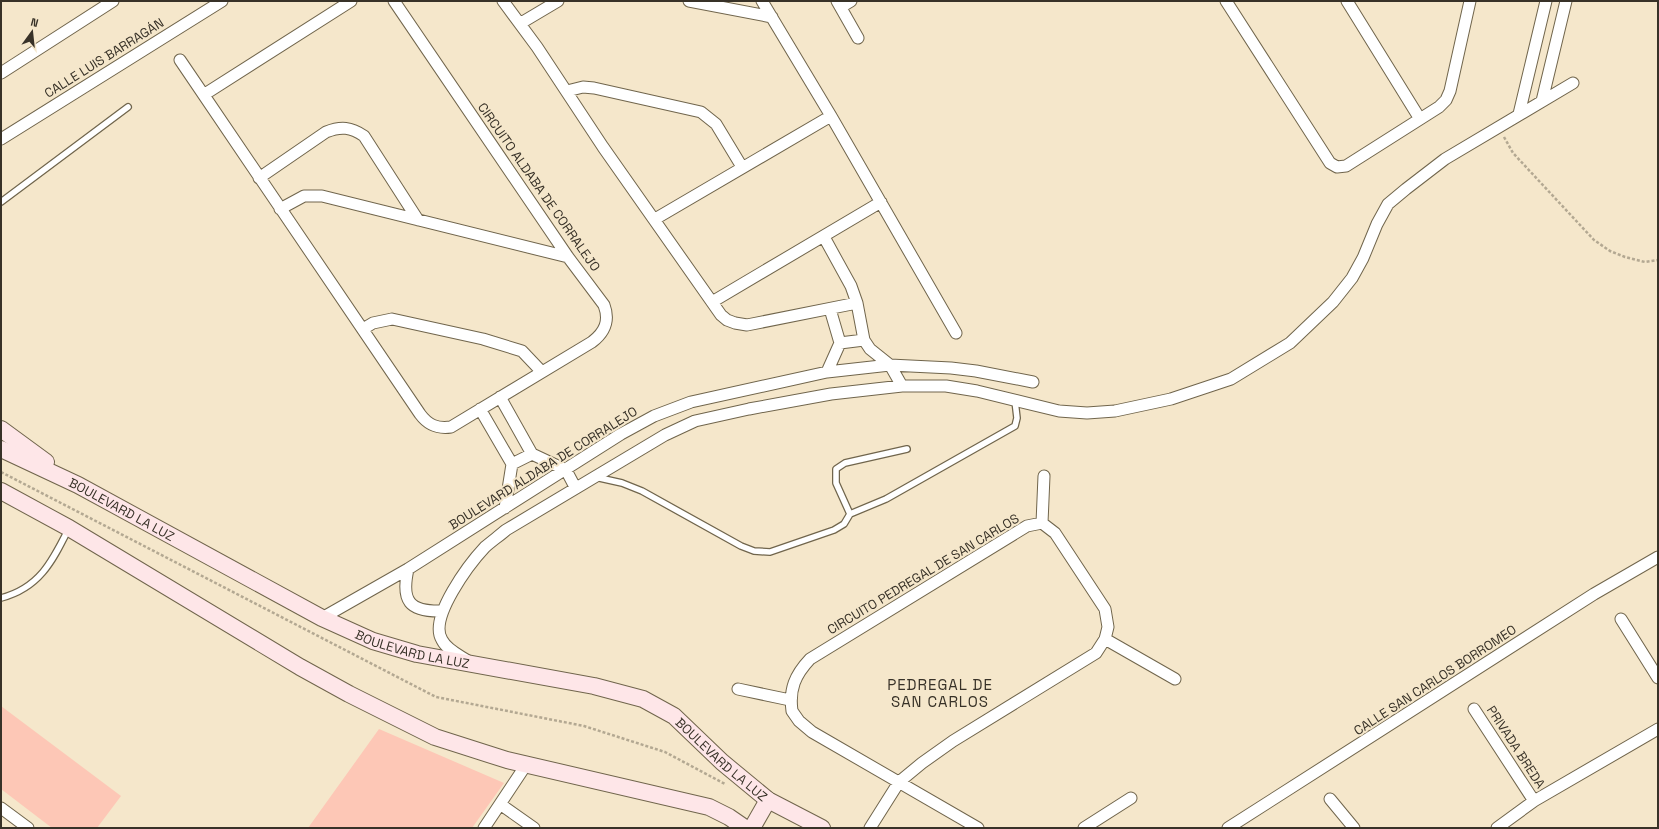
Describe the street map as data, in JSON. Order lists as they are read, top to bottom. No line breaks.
{"streets":{"main road":["BOULEVARD LA LUZ"],"street":["CALLE LUIS BARRAGÁN","CIRCUITO ALDABA DE CORRALEJO","BOULEVARD ALDABA DE CORRALEJO","CIRCUITO PEDREGAL DE SAN CARLOS","CALLE SAN CARLOS BORROMEO","PRIVADA BREDA"]},"crossings":[["BOULEVARD ALDABA DE CORRALEJO","BOULEVARD LA LUZ"]],"districts":["PEDREGAL DE SAN CARLOS"],"north":"top"}
